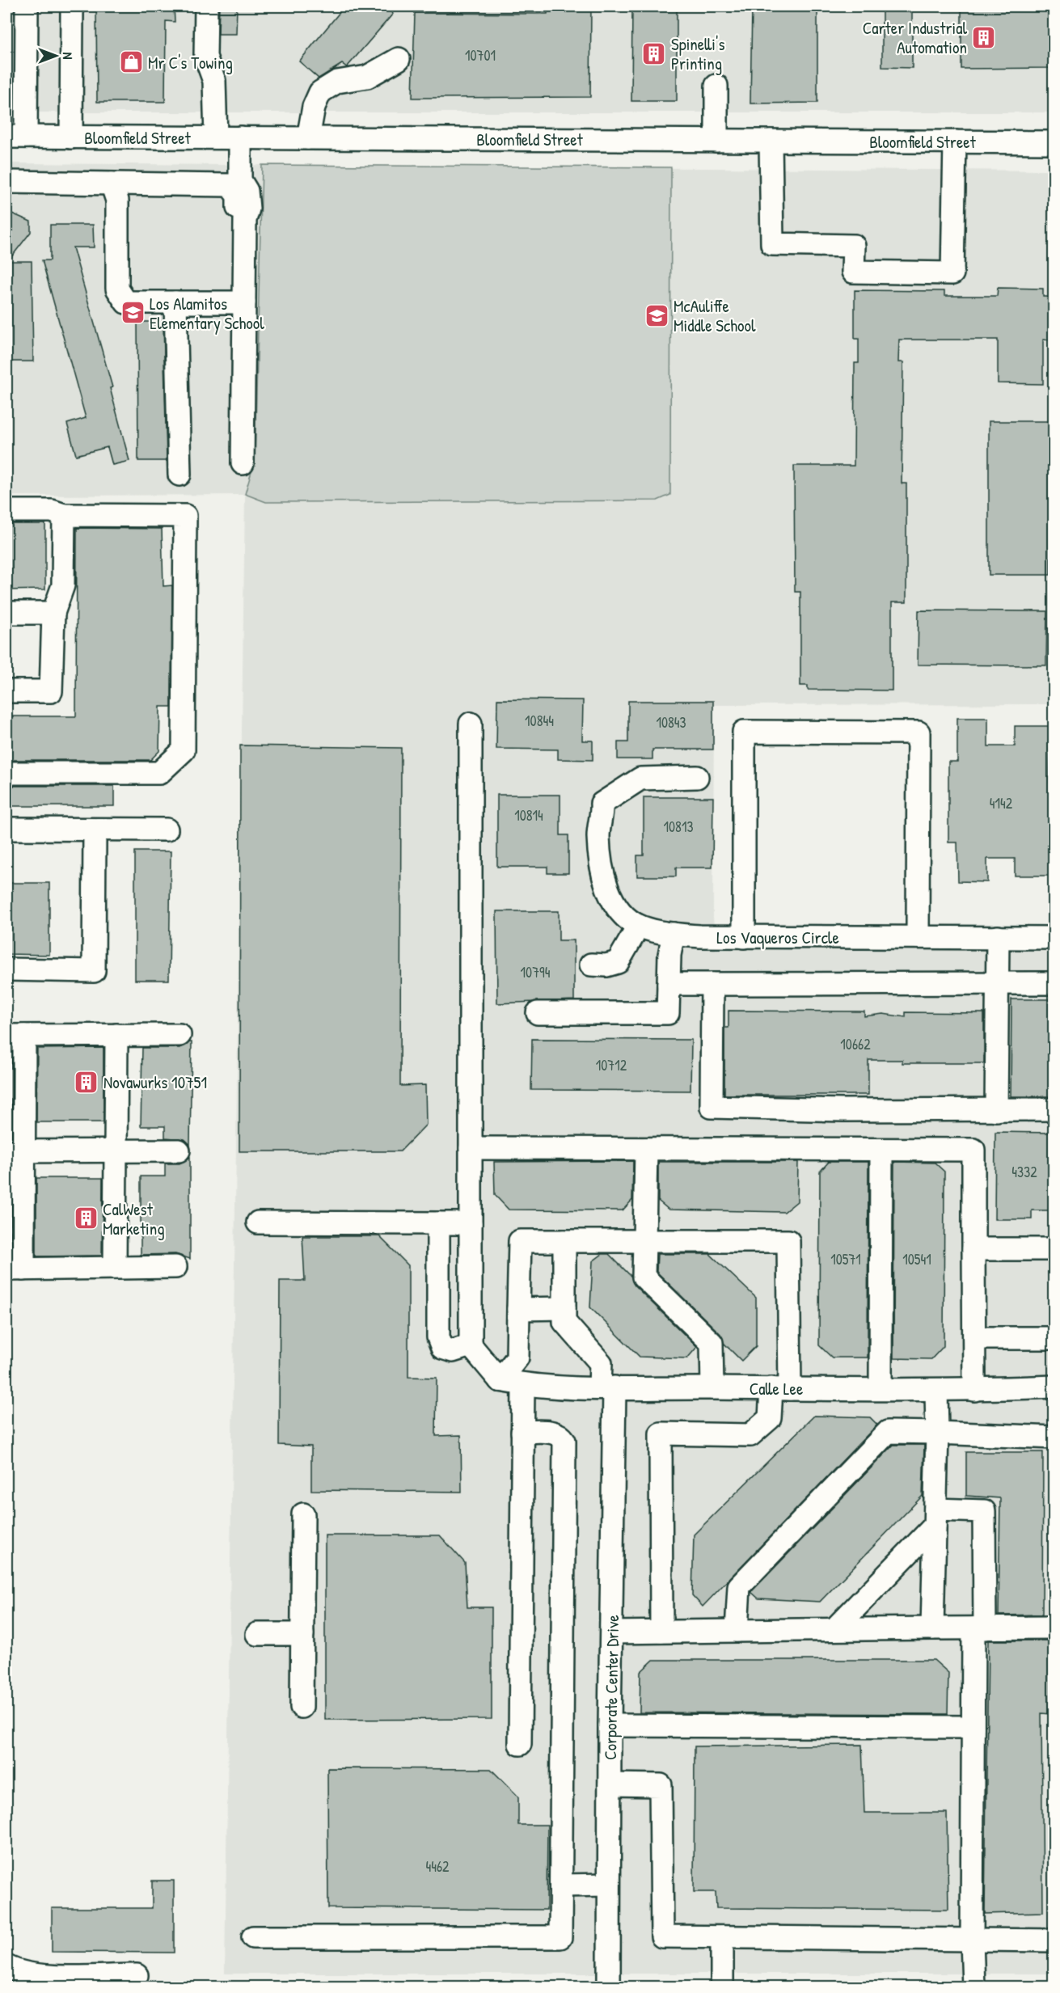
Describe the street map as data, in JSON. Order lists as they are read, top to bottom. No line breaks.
{"streets":{"street":["Bloomfield Street","Los Vaqueros Circle","Calle Lee","Corporate Center Drive"]},"crossings":[["Calle Lee","Corporate Center Drive"]],"places":{"building":["Carter Industrial Automation","Spinelli's Printing","Novawurks 10751","CalWest Marketing"],"shop":["Mr C's Towing"],"school or university":["Los Alamitos Elementary School","McAuliffe Middle School"]},"house_numbers":["10701","10844","10843","4142","10814","10813","10794","10662","10712","4332","10571","10541","4462"],"north":"right"}
